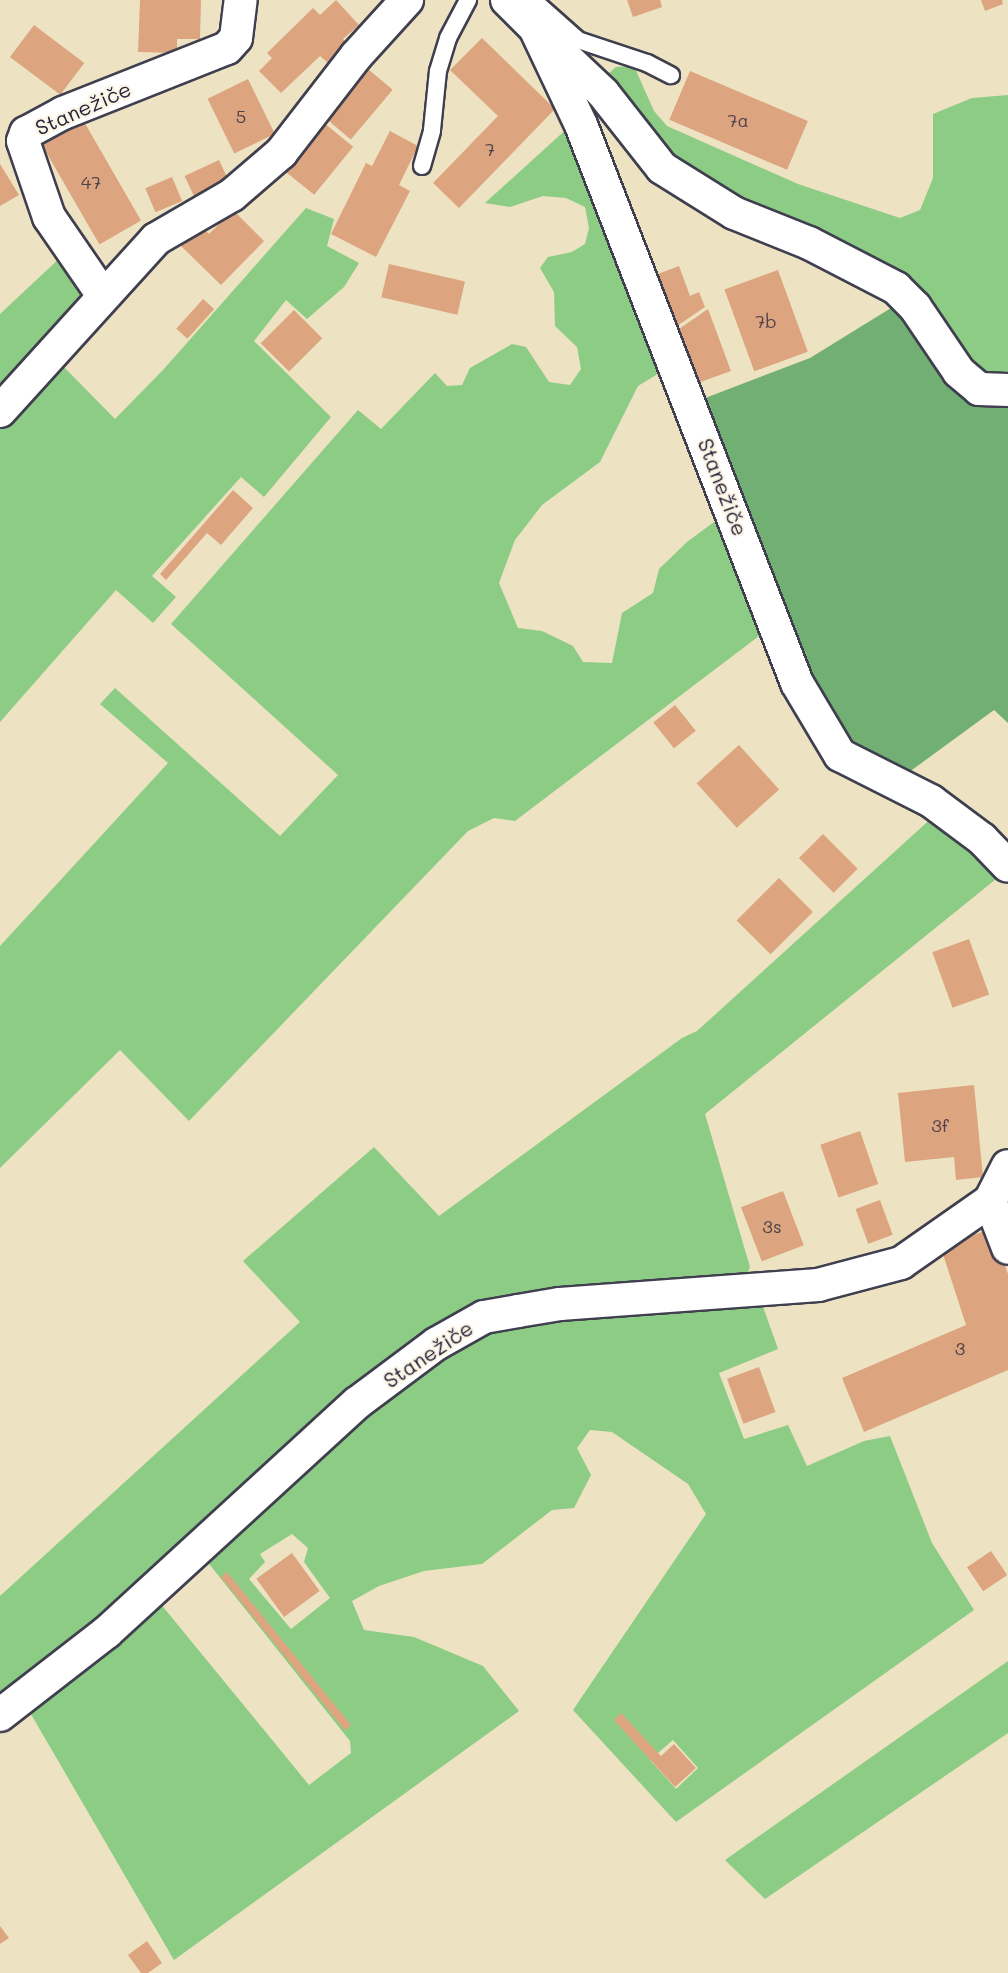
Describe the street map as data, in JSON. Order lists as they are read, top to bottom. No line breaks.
{"streets":{"street":["Stanežiče"]},"house_numbers":["5","7a","7","47","7b","3f","3s","3"]}
